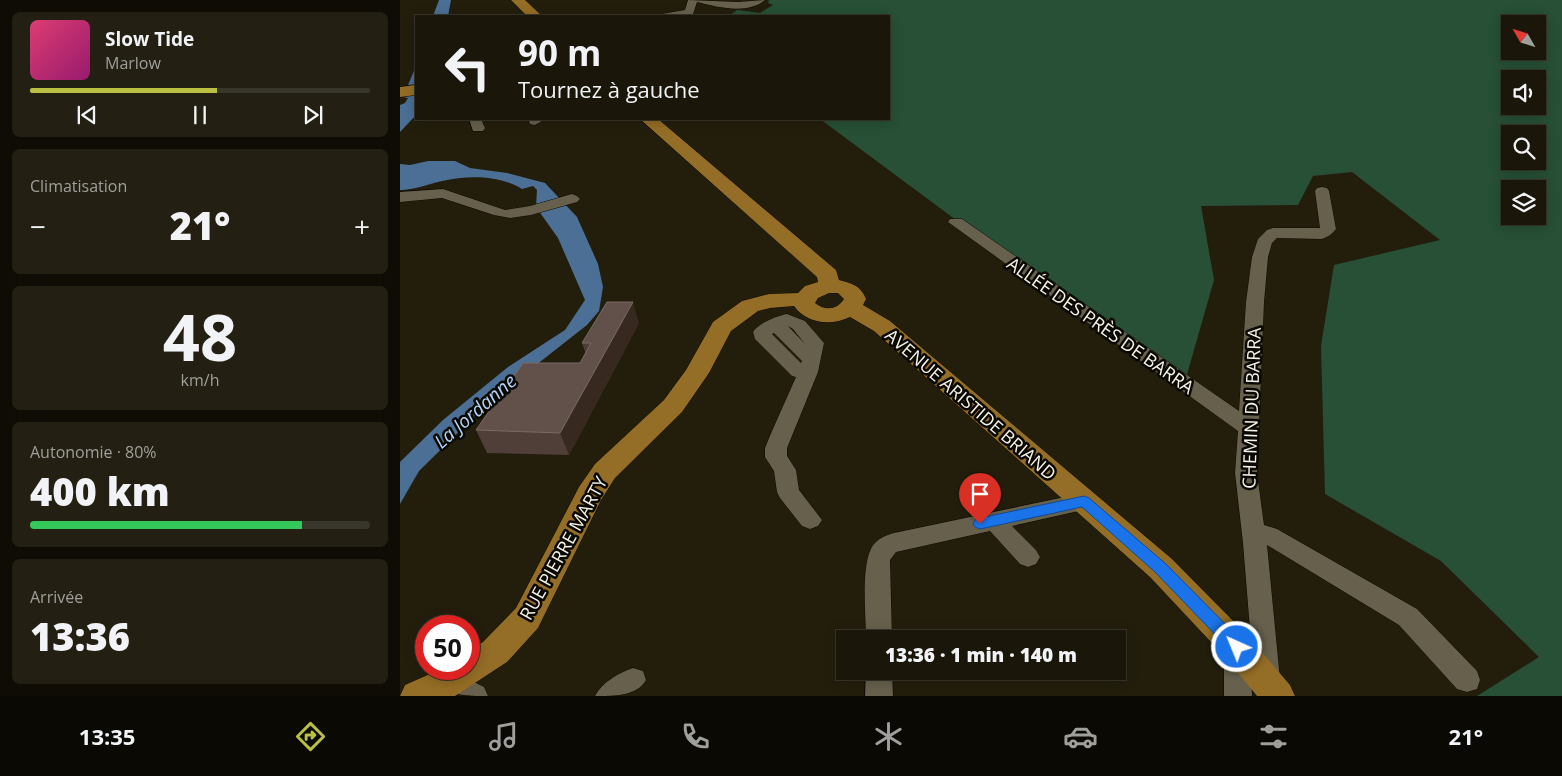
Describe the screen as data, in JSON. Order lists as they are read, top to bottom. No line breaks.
{"streets":{"main road":["AVENUE ARISTIDE BRIAND","RUE PIERRE MARTY"],"street":["ALLÉE DES PRÈS DE BARRA","CHEMIN DU BARRA"]},"crossings":[["ALLÉE DES PRÈS DE BARRA","CHEMIN DU BARRA"],["AVENUE ARISTIDE BRIAND","CHEMIN DU BARRA"],["AVENUE ARISTIDE BRIAND","RUE PIERRE MARTY"]],"water":["La Jordanne"],"north":"top left","page":{"turn":["90 m","Tournez à gauche"],"song":["Slow Tide","Marlow"],"tile":["Climatisation",["48","km/h"],["Autonomie · 80%","400 km"],["Arrivée","13:36"]],"heat":["−","21°","+"],"limit":"50","trip":"13:36 · 1 min · 140 m","tabs":["13:35","21°"]}}
